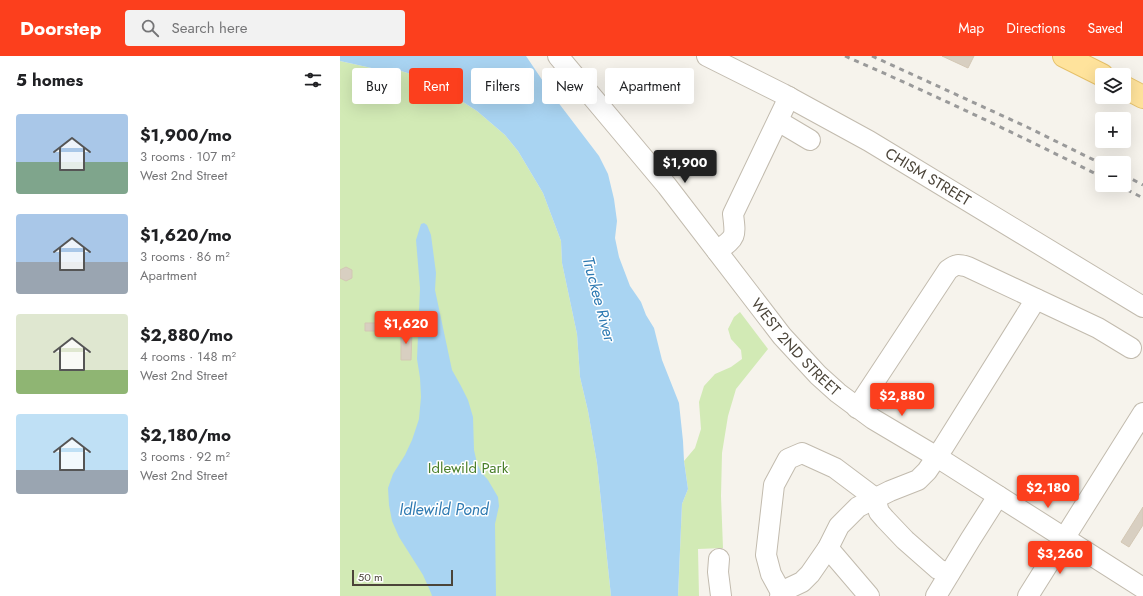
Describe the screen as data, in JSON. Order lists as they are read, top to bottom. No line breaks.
{"streets":{"street":["CHISM STREET","WEST 2ND STREET"]},"water":["Truckee River","Idlewild Pond"],"parks":["Idlewild Park"],"scale_bar":"50 m","page":{"header":"Doorstep","search":"Search here","nav":["Map","Directions","Saved"],"heading":"5 homes","map_buttons":["+","−"],"chip":["Buy","Rent","Filters","New","Apartment"],"list":[{"name":"$1,900/mo","note":"3 rooms · 107 m² · West 2nd Street"},{"name":"$1,620/mo","note":"3 rooms · 86 m² · Apartment"},{"name":"$2,880/mo","note":"4 rooms · 148 m² · West 2nd Street"},{"name":"$2,180/mo","note":"3 rooms · 92 m² · West 2nd Street"}],"price":["$1,900","$1,620","$2,880","$2,180","$3,260"],"scale":"50 m"}}
